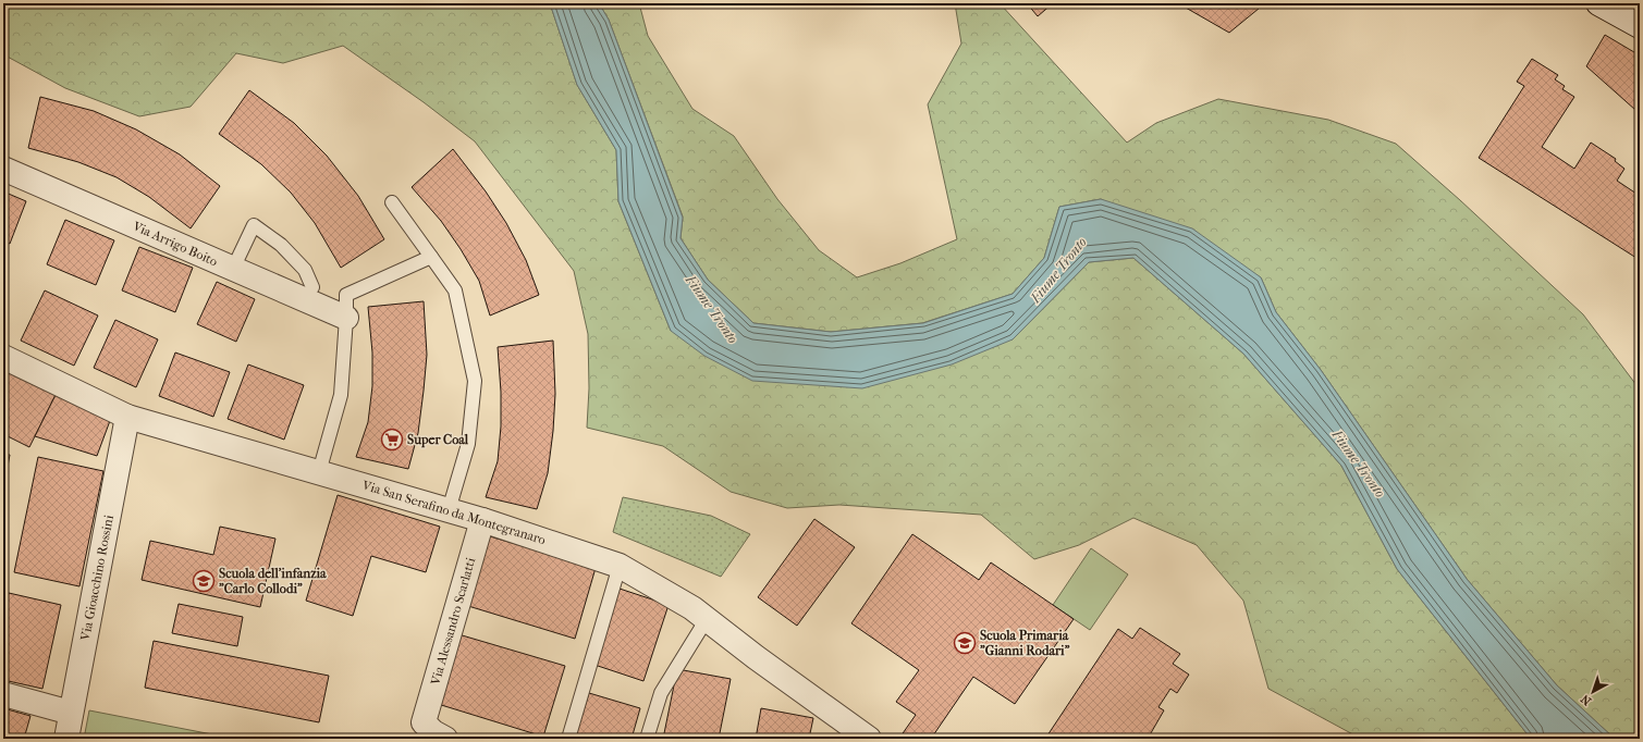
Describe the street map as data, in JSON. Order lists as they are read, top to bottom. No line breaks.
{"streets":{"street":["Via Arrigo Boito","Via San Serafino da Montegranaro","Via Gioacchino Rossini","Via Alessandro Scarlatti"]},"crossings":[["Via San Serafino da Montegranaro","Via Gioacchino Rossini"],["Via San Serafino da Montegranaro","Via Alessandro Scarlatti"]],"water":["Fiume Tronto"],"places":{"supermarket":["Super Coal"],"school or university":["Scuola dell'infanzia \"Carlo Collodi\"","Scuola Primaria \"Gianni Rodari\""]},"north":"bottom left"}
